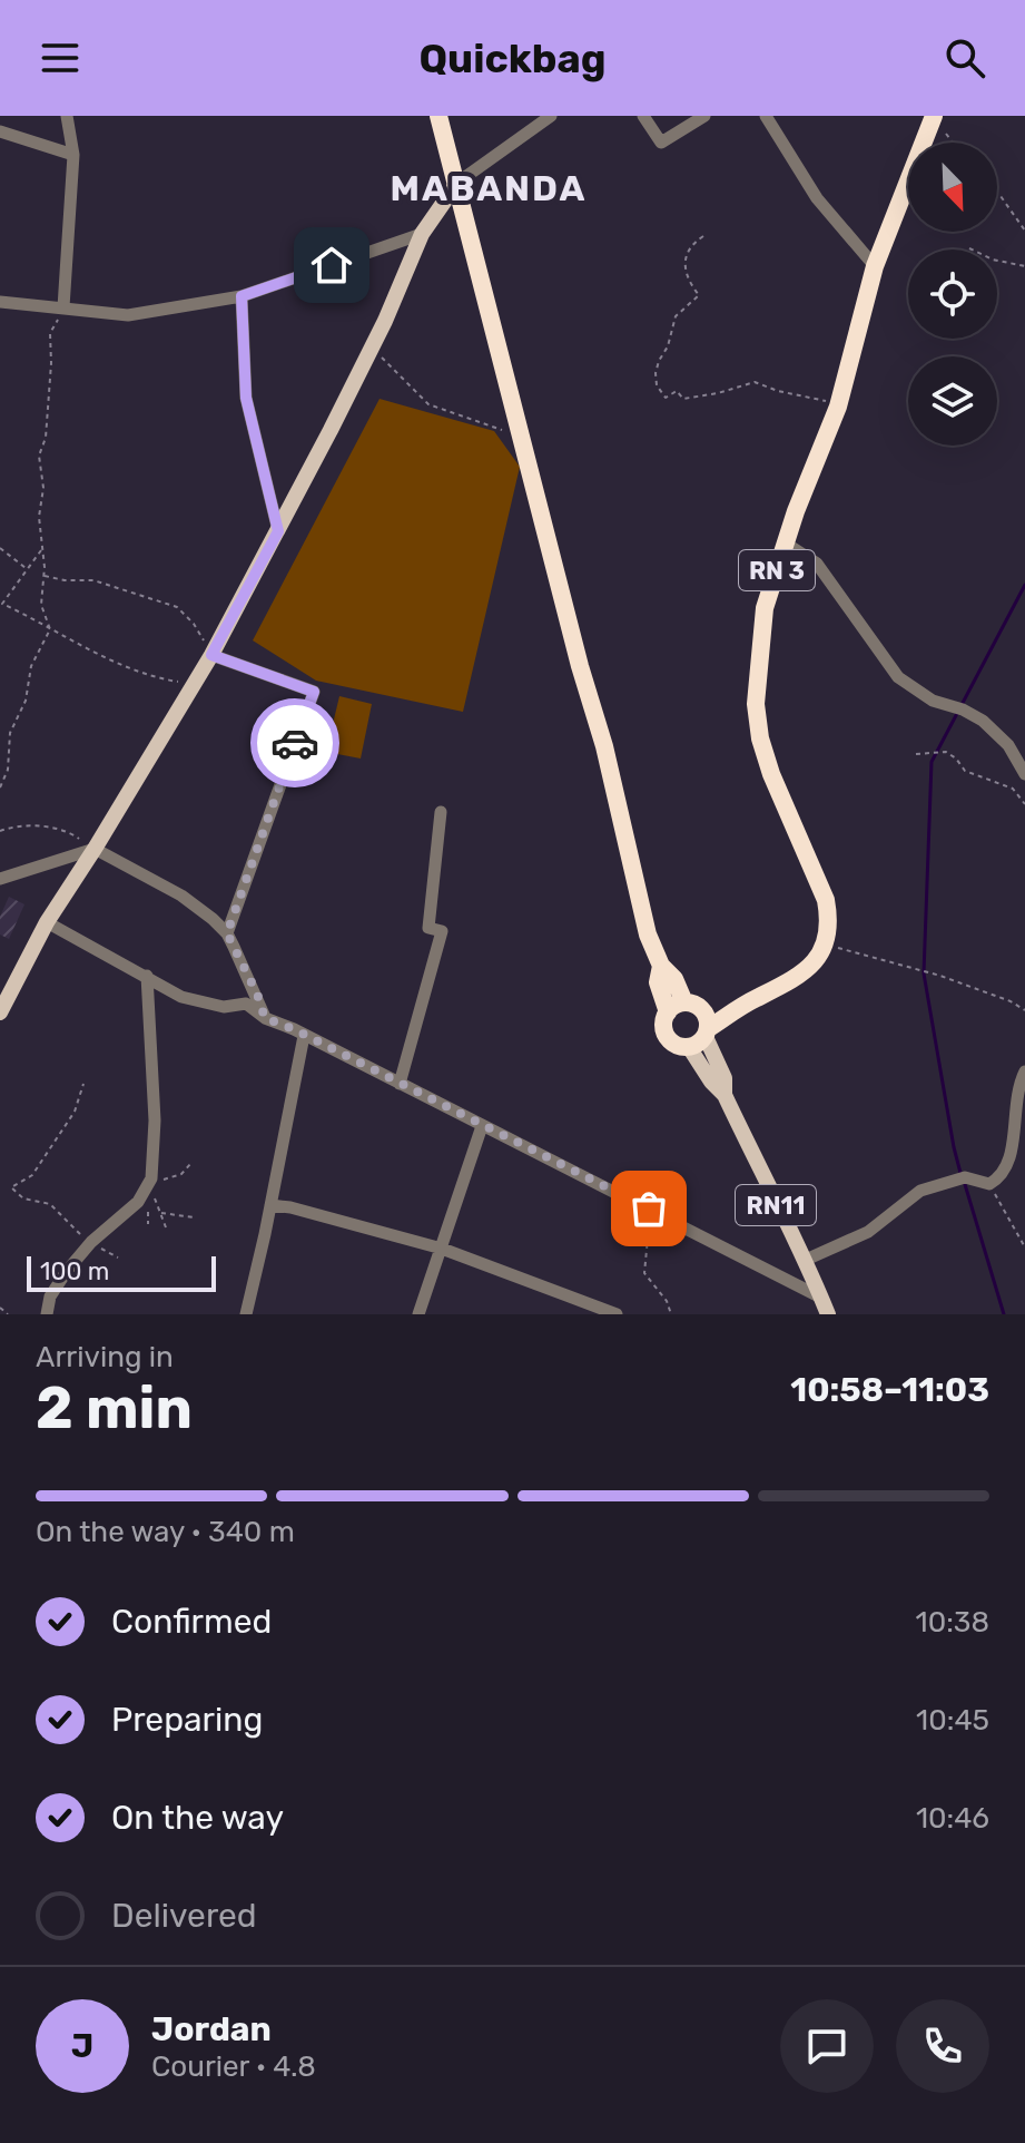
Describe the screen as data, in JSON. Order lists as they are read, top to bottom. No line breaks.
{"streets":{"highway":["RN 3"],"main road":["RN11"]},"districts":["MABANDA"],"scale_bar":"100 m","north":"bottom right","page":{"header":"Quickbag","scale":"100 m","heading":["2 min","Arriving in","10:58–11:03"],"panel":["Jordan","Courier · 4.8"],"bar":"On the way · 340 m","list":[["Confirmed","10:38"],["Preparing","10:45"],["On the way","10:46"],"Delivered"],"round":"J"}}
